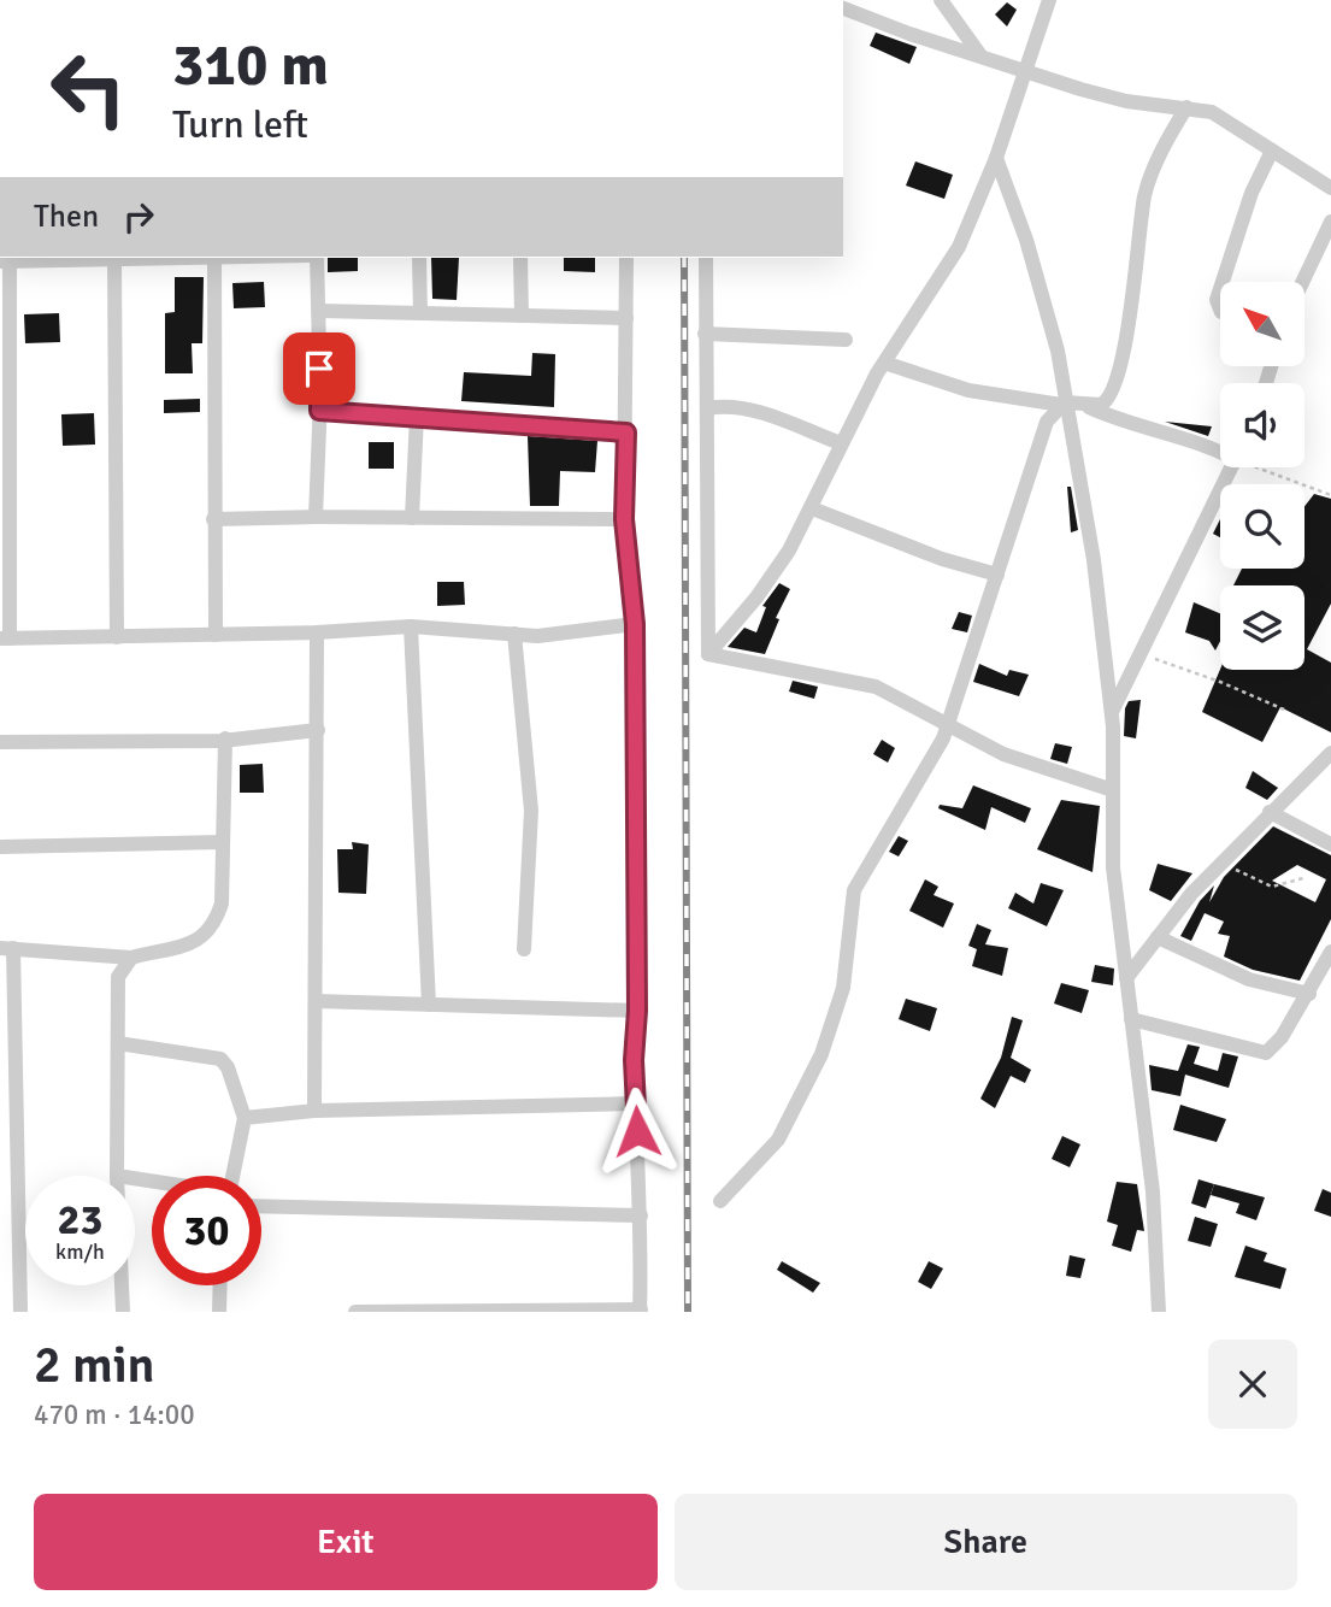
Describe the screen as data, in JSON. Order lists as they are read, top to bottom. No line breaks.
{"north":"top left","page":{"turn":["310 m","Turn left"],"then":"Then","speed":"23 km/h","limit":"30","heading":["2 min","470 m · 14:00"],"buttons":["Exit","Share"]}}
